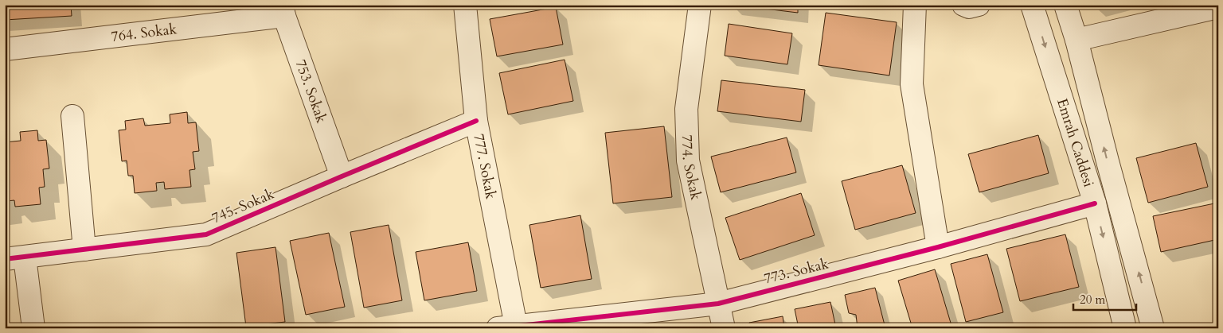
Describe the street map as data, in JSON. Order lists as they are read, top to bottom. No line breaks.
{"streets":{"street":["764. Sokak","753. Sokak","Emrah Caddesi","777. Sokak","774. Sokak","745. Sokak","773. Sokak"]},"crossings":[["764. Sokak","753. Sokak"],["753. Sokak","745. Sokak"],["Emrah Caddesi","773. Sokak"],["777. Sokak","745. Sokak"],["777. Sokak","773. Sokak"],["774. Sokak","773. Sokak"]],"scale_bar":"20 m"}
